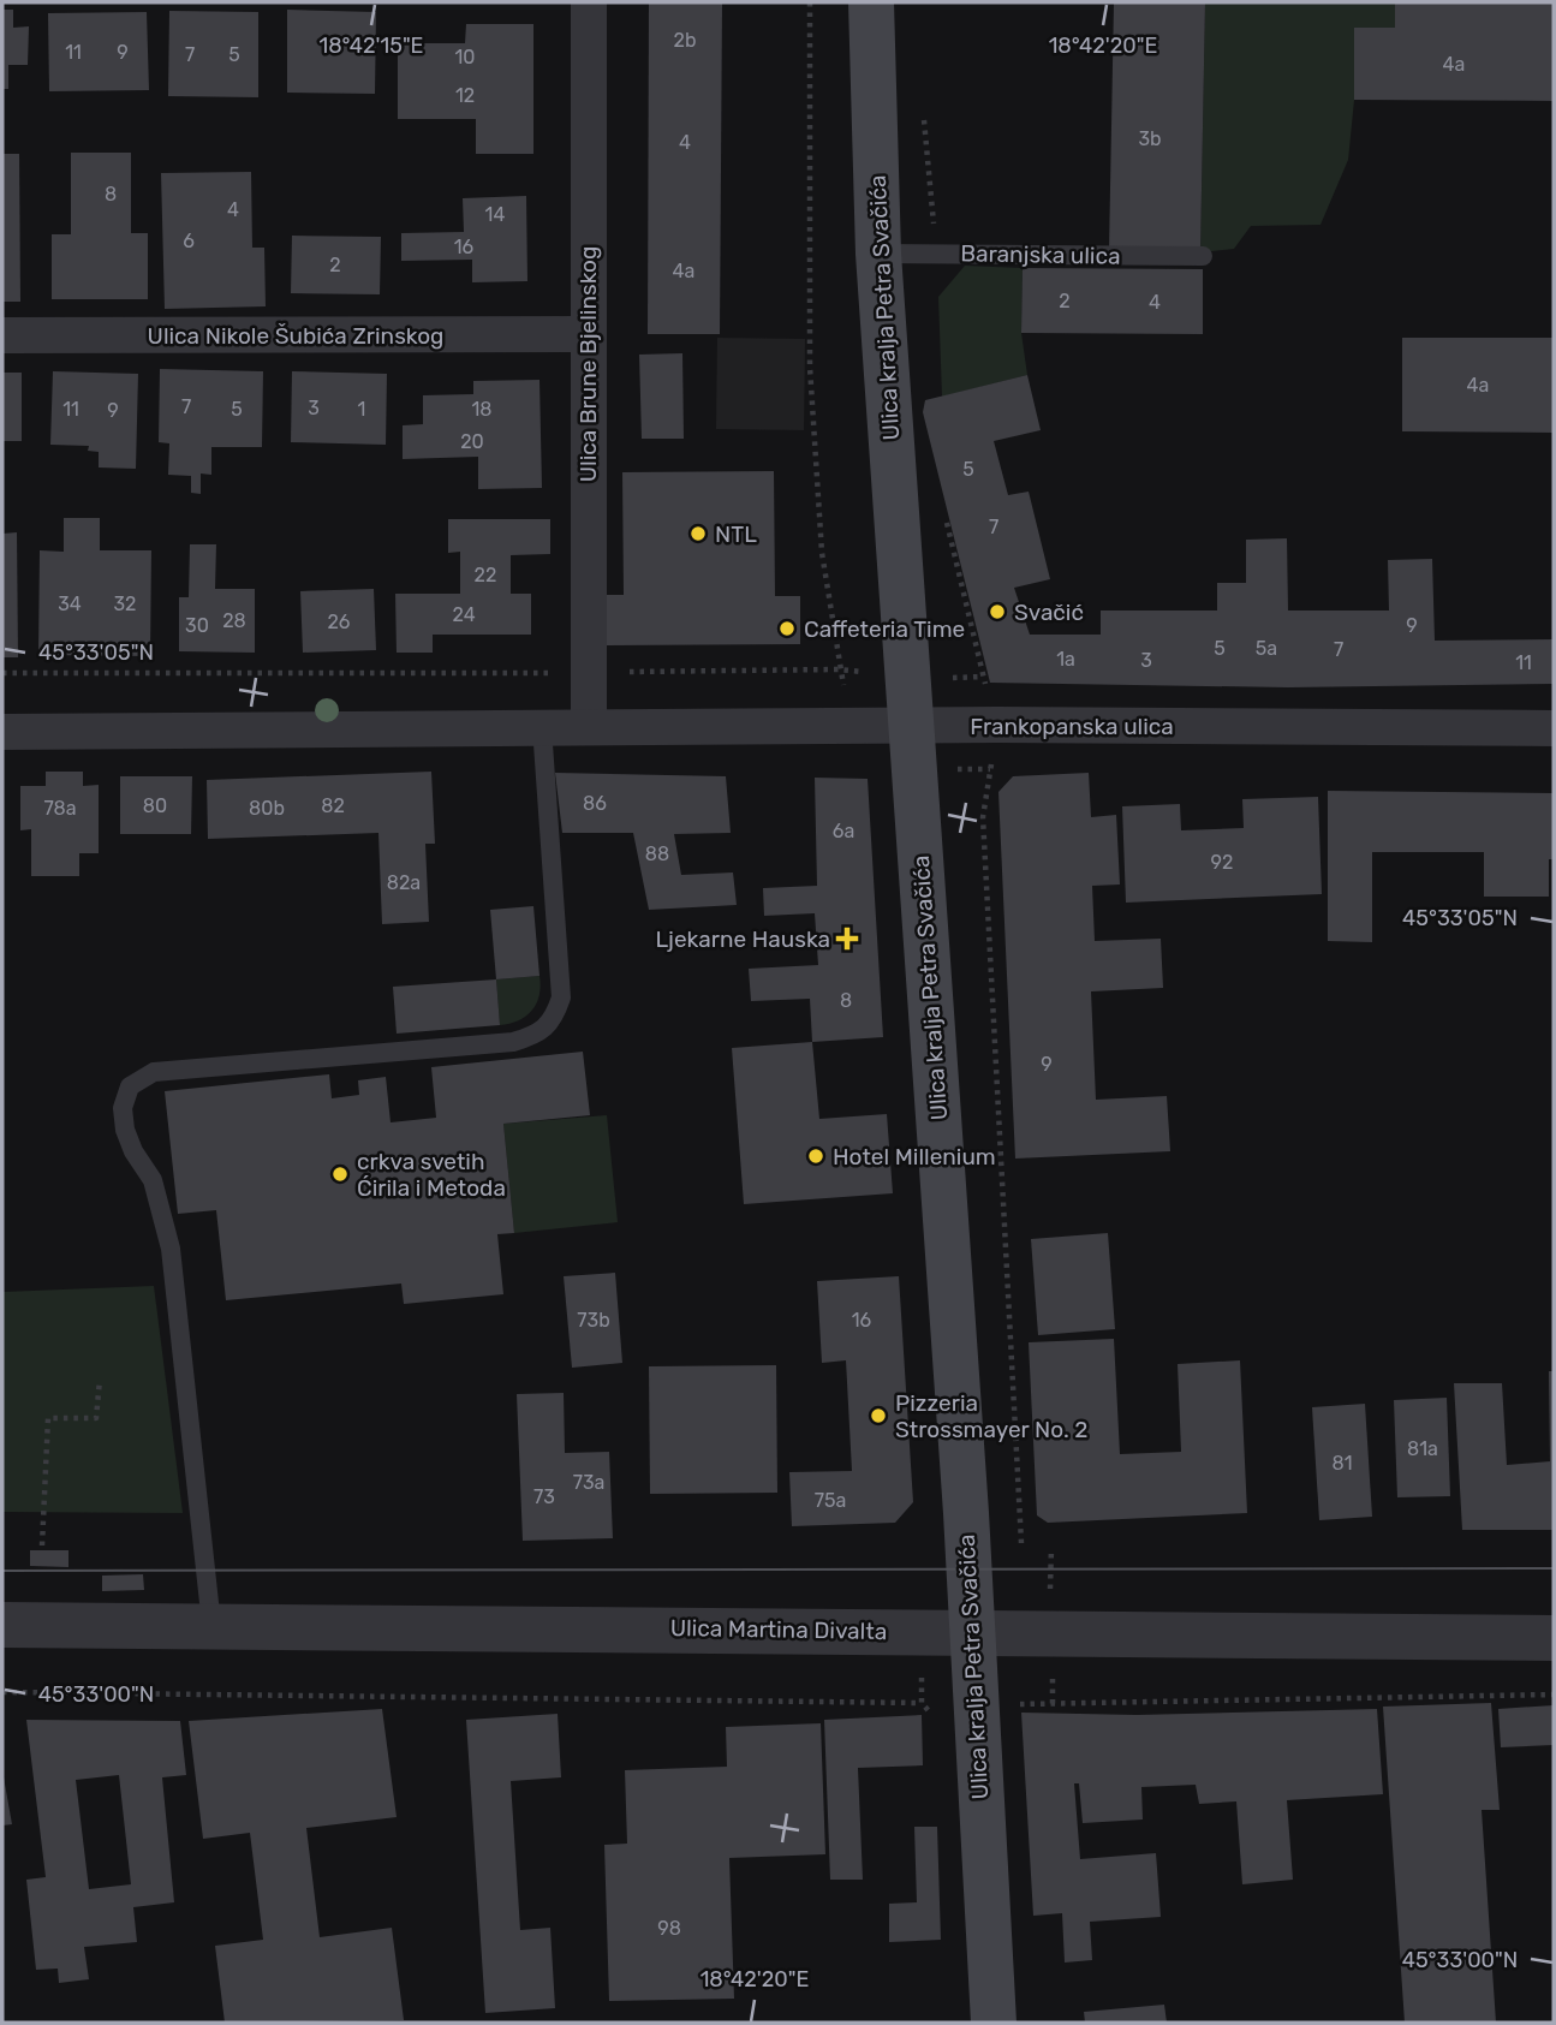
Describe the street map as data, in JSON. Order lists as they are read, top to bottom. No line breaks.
{"streets":{"main road":["Ulica kralja Petra Svačića"],"street":["Ulica Nikole Šubića Zrinskog","Ulica Brune Bjelinskog","Frankopanska ulica","Ulica Martina Divalta"],"lane":["Baranjska ulica"]},"crossings":[["Baranjska ulica","Ulica kralja Petra Svačića"],["Ulica kralja Petra Svačića","Frankopanska ulica"],["Ulica kralja Petra Svačića","Ulica Martina Divalta"],["Ulica Nikole Šubića Zrinskog","Ulica Brune Bjelinskog"],["Ulica Brune Bjelinskog","Frankopanska ulica"]],"places":{"other":["NTL","Svačić","Caffeteria Time","Hotel Millenium","crkva svetih Ćirila i Metoda","Pizzeria Strossmayer No. 2"],"health":["Ljekarne Hauska"]},"house_numbers":["2b","11","9","7","5","10","4a","12","3b","4","8","4","14","6","16","2","4a","2","4","4a","7","3","11","5","1","18","9","20","5","7","22","34","32","24","28","26","30","9","5","5a","7","1a","3","11","86","80","82","78a","80b","6a","88","92","82a","8","9","73b","16","81a","81","73a","73","75a","98"],"coordinates":["18°42'20\"E","18°42'15\"E","45°33'05\"N","45°33'00\"N"]}
